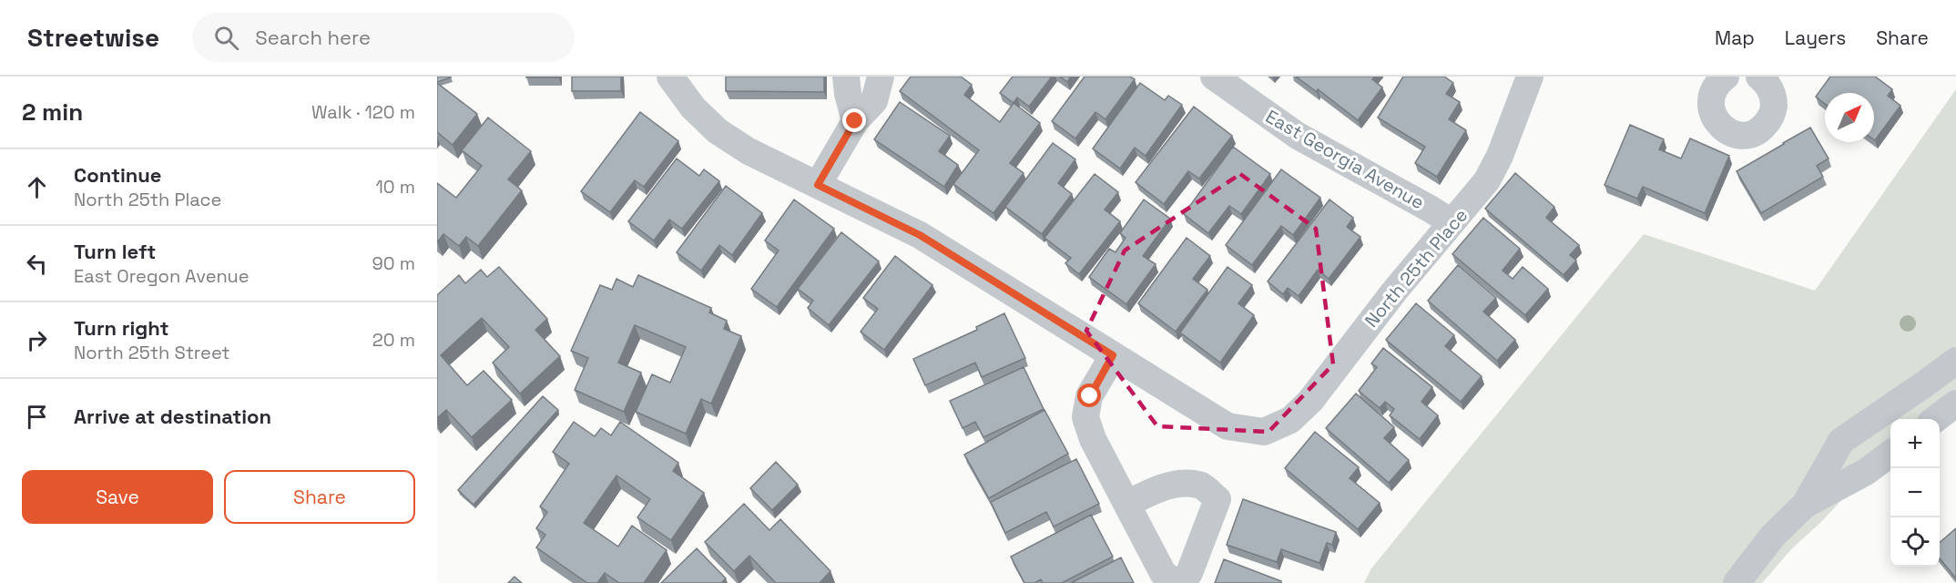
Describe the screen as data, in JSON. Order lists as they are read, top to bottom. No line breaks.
{"streets":{"street":["East Georgia Avenue","North 25th Place"]},"crossings":[["East Georgia Avenue","North 25th Place"]],"north":"top right","page":{"header":"Streetwise","search":"Search here","nav":["Map","Layers","Share"],"heading":["2 min","Walk · 120 m"],"list":[["Continue","North 25th Place","10 m"],["Turn left","East Oregon Avenue","90 m"],["Turn right","North 25th Street","20 m"],"Arrive at destination"],"map_buttons":["+","−"],"buttons":["Save","Share"]}}
